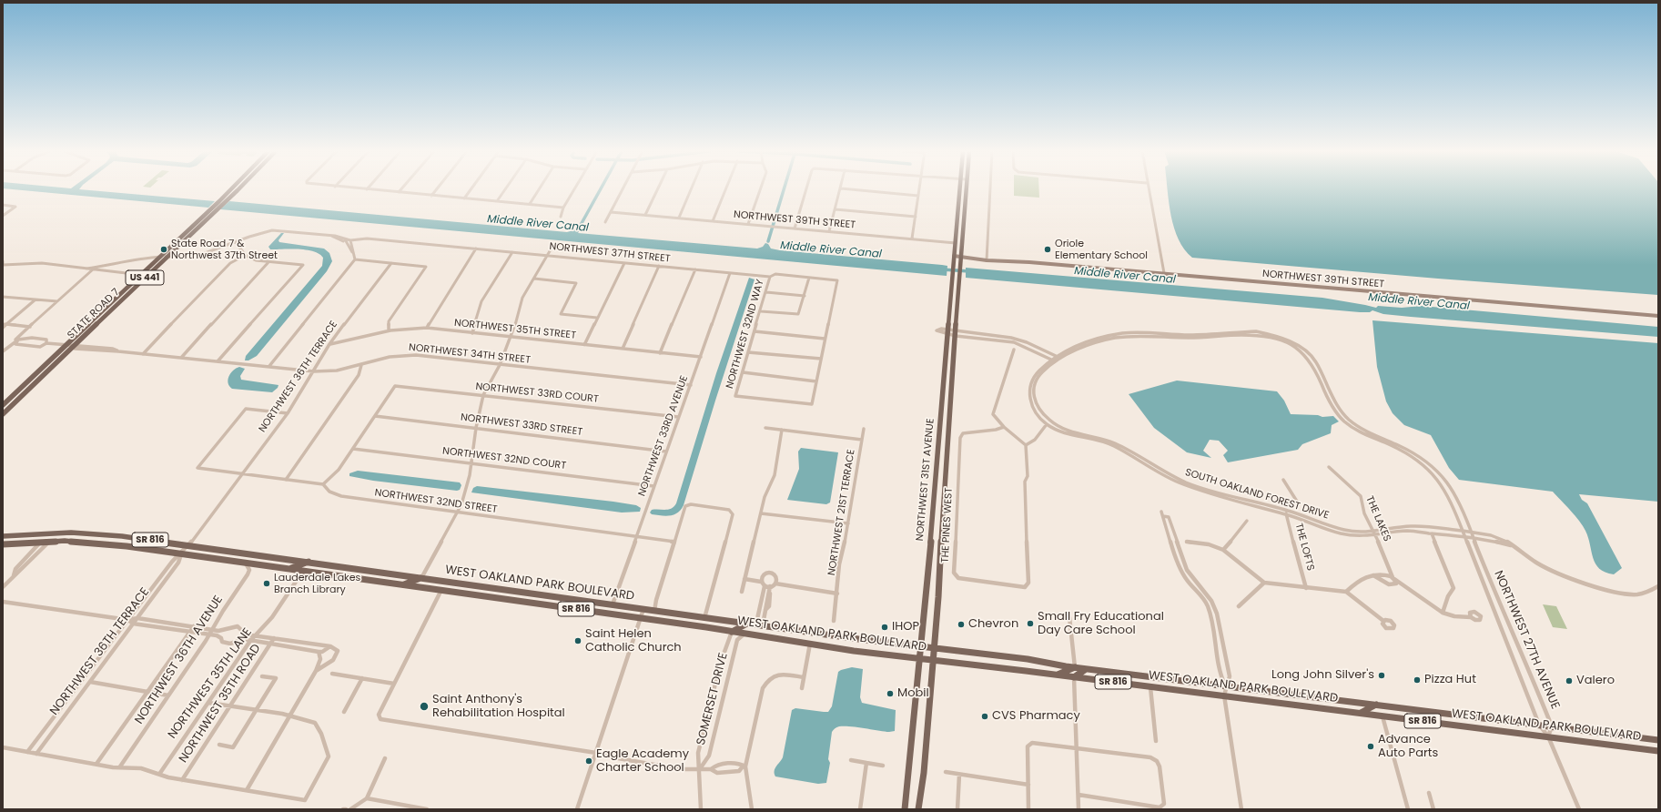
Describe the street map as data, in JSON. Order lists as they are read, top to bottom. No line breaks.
{"streets":{"main road":["US 441","STATE ROAD 7","NORTHWEST 31ST AVENUE","SR 816","WEST OAKLAND PARK BOULEVARD"],"street":["NORTHWEST 39TH STREET","NORTHWEST 37TH STREET","NORTHWEST 35TH STREET","NORTHWEST 32ND WAY","NORTHWEST 34TH STREET","NORTHWEST 36TH TERRACE","NORTHWEST 33RD COURT","NORTHWEST 33RD STREET","NORTHWEST 33RD AVENUE","NORTHWEST 32ND COURT","SOUTH OAKLAND FOREST DRIVE","NORTHWEST 32ND STREET","NORTHWEST 21ST TERRACE","THE LAKES","THE PINES WEST","THE LOFTS","NORTHWEST 27TH AVENUE","NORTHWEST 36TH AVENUE","NORTHWEST 35TH LANE","SOMERSET DRIVE","NORTHWEST 35TH ROAD"]},"crossings":[["NORTHWEST 39TH STREET","NORTHWEST 31ST AVENUE"],["NORTHWEST 37TH STREET","STATE ROAD 7"],["NORTHWEST 37TH STREET","NORTHWEST 32ND WAY"],["NORTHWEST 37TH STREET","NORTHWEST 33RD AVENUE"],["STATE ROAD 7","NORTHWEST 34TH STREET"],["NORTHWEST 35TH STREET","NORTHWEST 36TH TERRACE"],["NORTHWEST 35TH STREET","NORTHWEST 33RD AVENUE"],["NORTHWEST 34TH STREET","NORTHWEST 36TH TERRACE"],["NORTHWEST 34TH STREET","NORTHWEST 33RD AVENUE"],["NORTHWEST 36TH TERRACE","NORTHWEST 32ND STREET"],["NORTHWEST 36TH TERRACE","WEST OAKLAND PARK BOULEVARD"],["NORTHWEST 33RD COURT","NORTHWEST 33RD STREET"],["NORTHWEST 33RD COURT","NORTHWEST 33RD AVENUE"],["NORTHWEST 33RD STREET","NORTHWEST 33RD AVENUE"],["NORTHWEST 33RD AVENUE","NORTHWEST 32ND COURT"],["NORTHWEST 33RD AVENUE","NORTHWEST 32ND STREET"],["NORTHWEST 33RD AVENUE","WEST OAKLAND PARK BOULEVARD"],["NORTHWEST 31ST AVENUE","WEST OAKLAND PARK BOULEVARD"],["SOUTH OAKLAND FOREST DRIVE","THE LAKES"],["SOUTH OAKLAND FOREST DRIVE","THE LOFTS"],["SOUTH OAKLAND FOREST DRIVE","WEST OAKLAND PARK BOULEVARD"],["SOUTH OAKLAND FOREST DRIVE","NORTHWEST 27TH AVENUE"],["WEST OAKLAND PARK BOULEVARD","NORTHWEST 27TH AVENUE"],["WEST OAKLAND PARK BOULEVARD","NORTHWEST 36TH AVENUE"],["WEST OAKLAND PARK BOULEVARD","NORTHWEST 35TH LANE"],["WEST OAKLAND PARK BOULEVARD","SOMERSET DRIVE"]],"water":["Middle River Canal"],"places":["State Road 7 & Northwest 37th Street","Oriole Elementary School","Lauderdale Lakes Branch Library","Small Fry Educational Day Care School","Chevron","IHOP","Saint Helen Catholic Church","Long John Silver's","Pizza Hut","Valero","Mobil","Saint Anthony's Rehabilitation Hospital","CVS Pharmacy","Advance Auto Parts","Eagle Academy Charter School"]}
